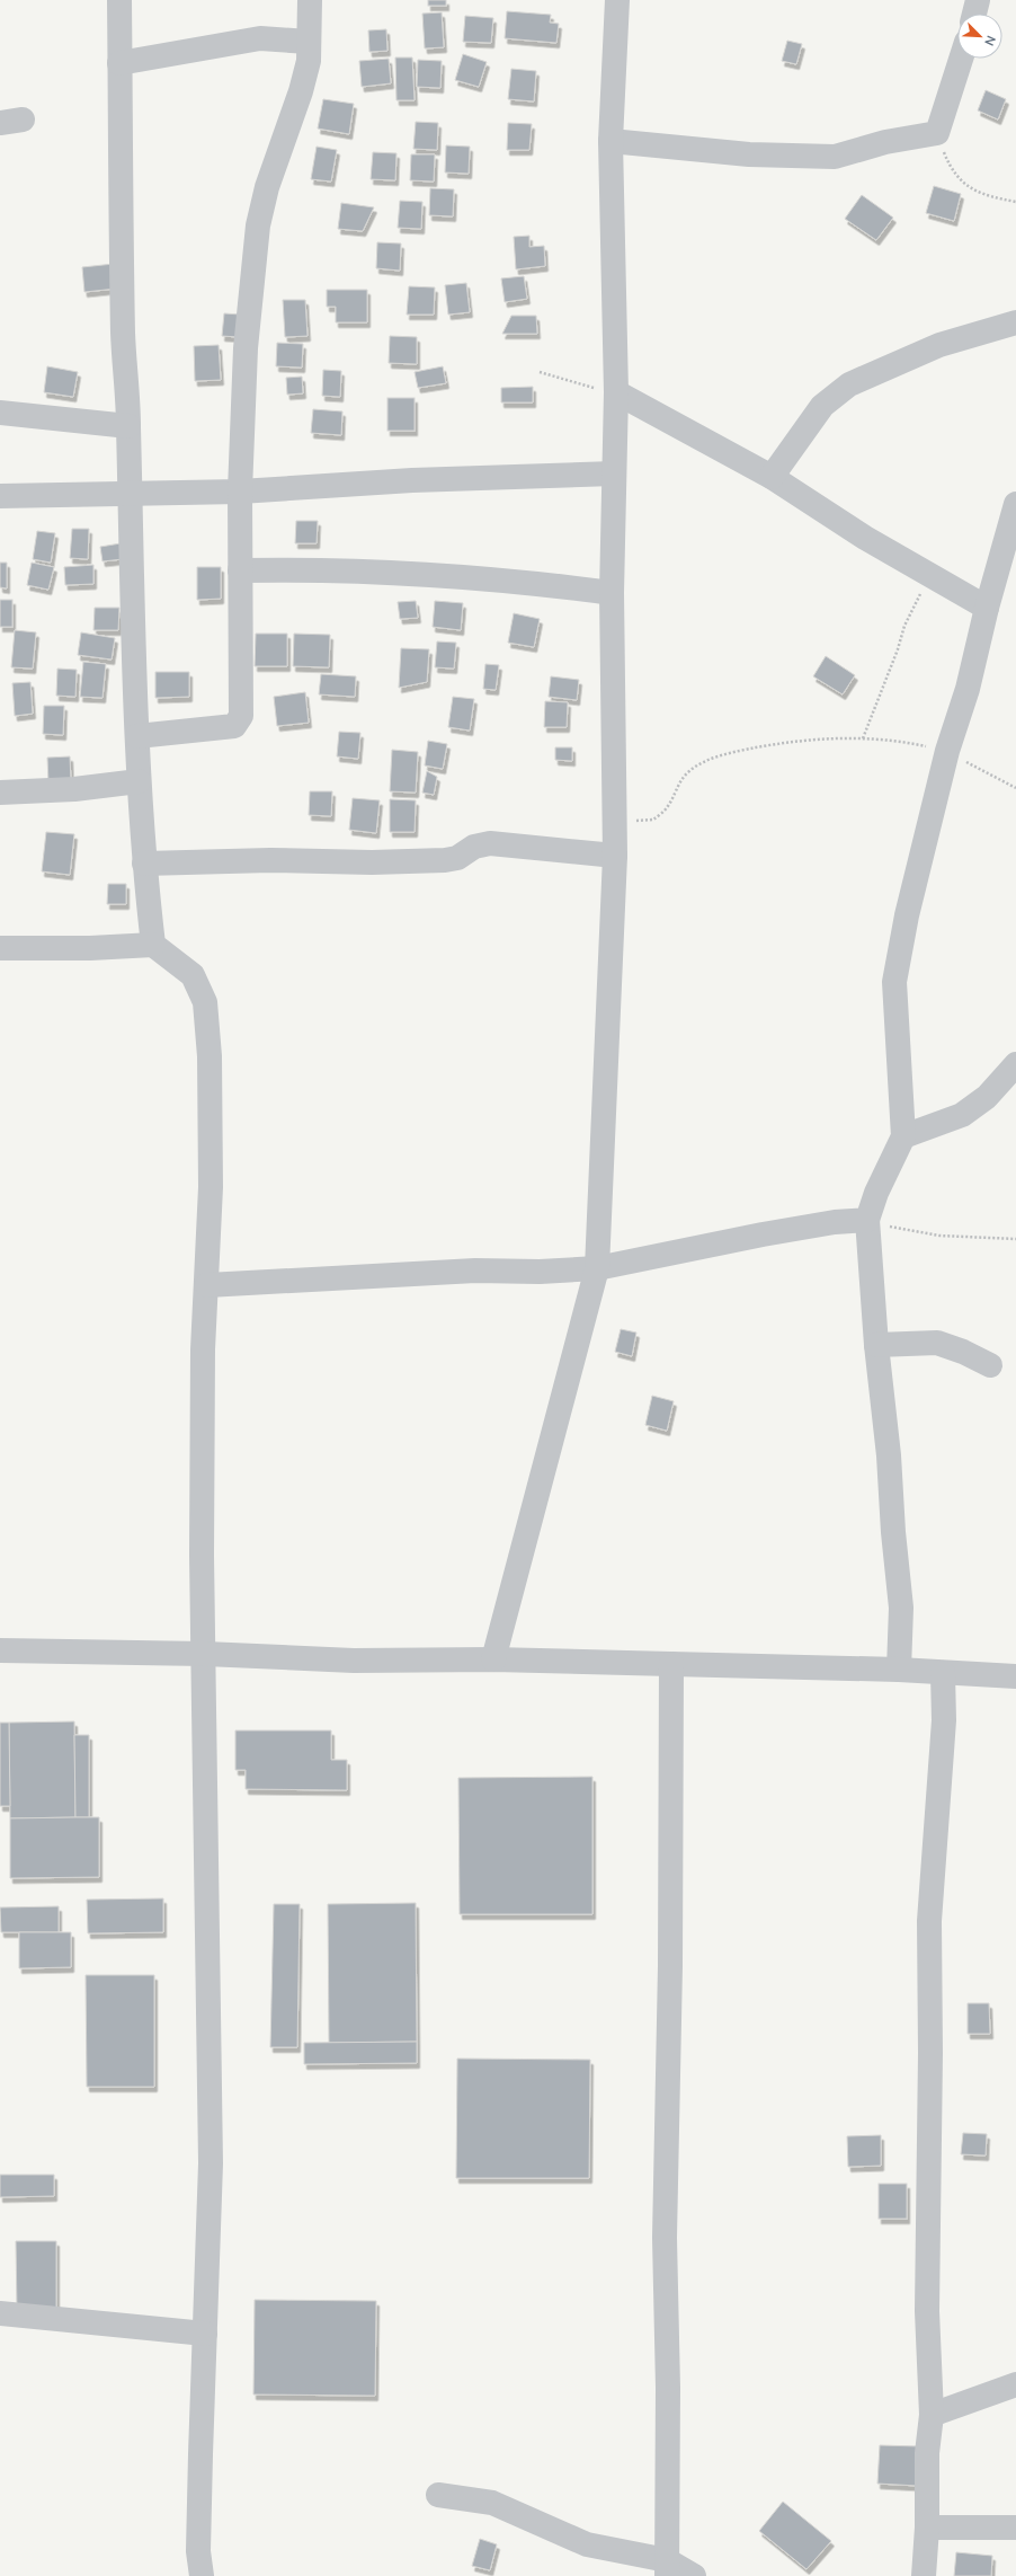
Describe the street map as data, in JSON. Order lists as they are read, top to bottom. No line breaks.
{"north":"bottom right"}
